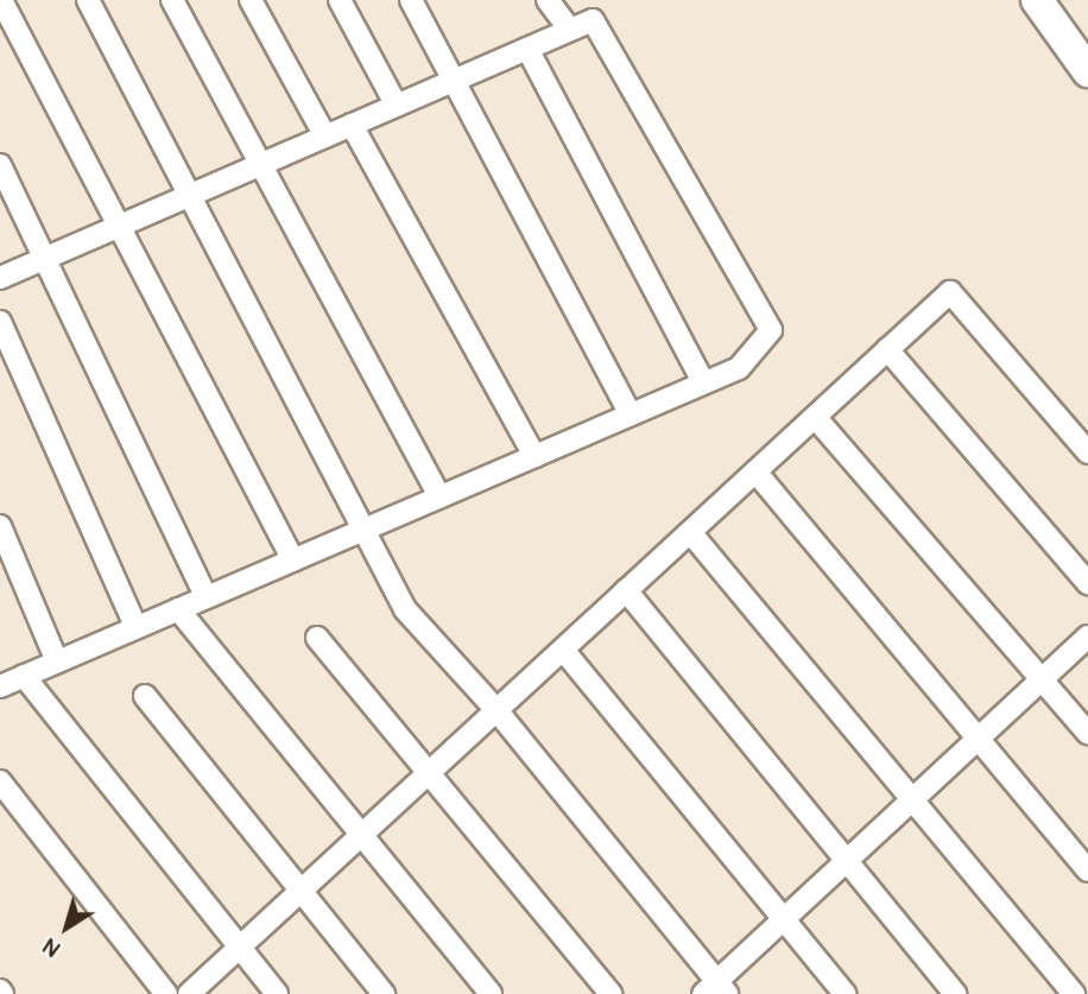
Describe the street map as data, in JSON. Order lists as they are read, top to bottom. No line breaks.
{"north":"bottom left"}
